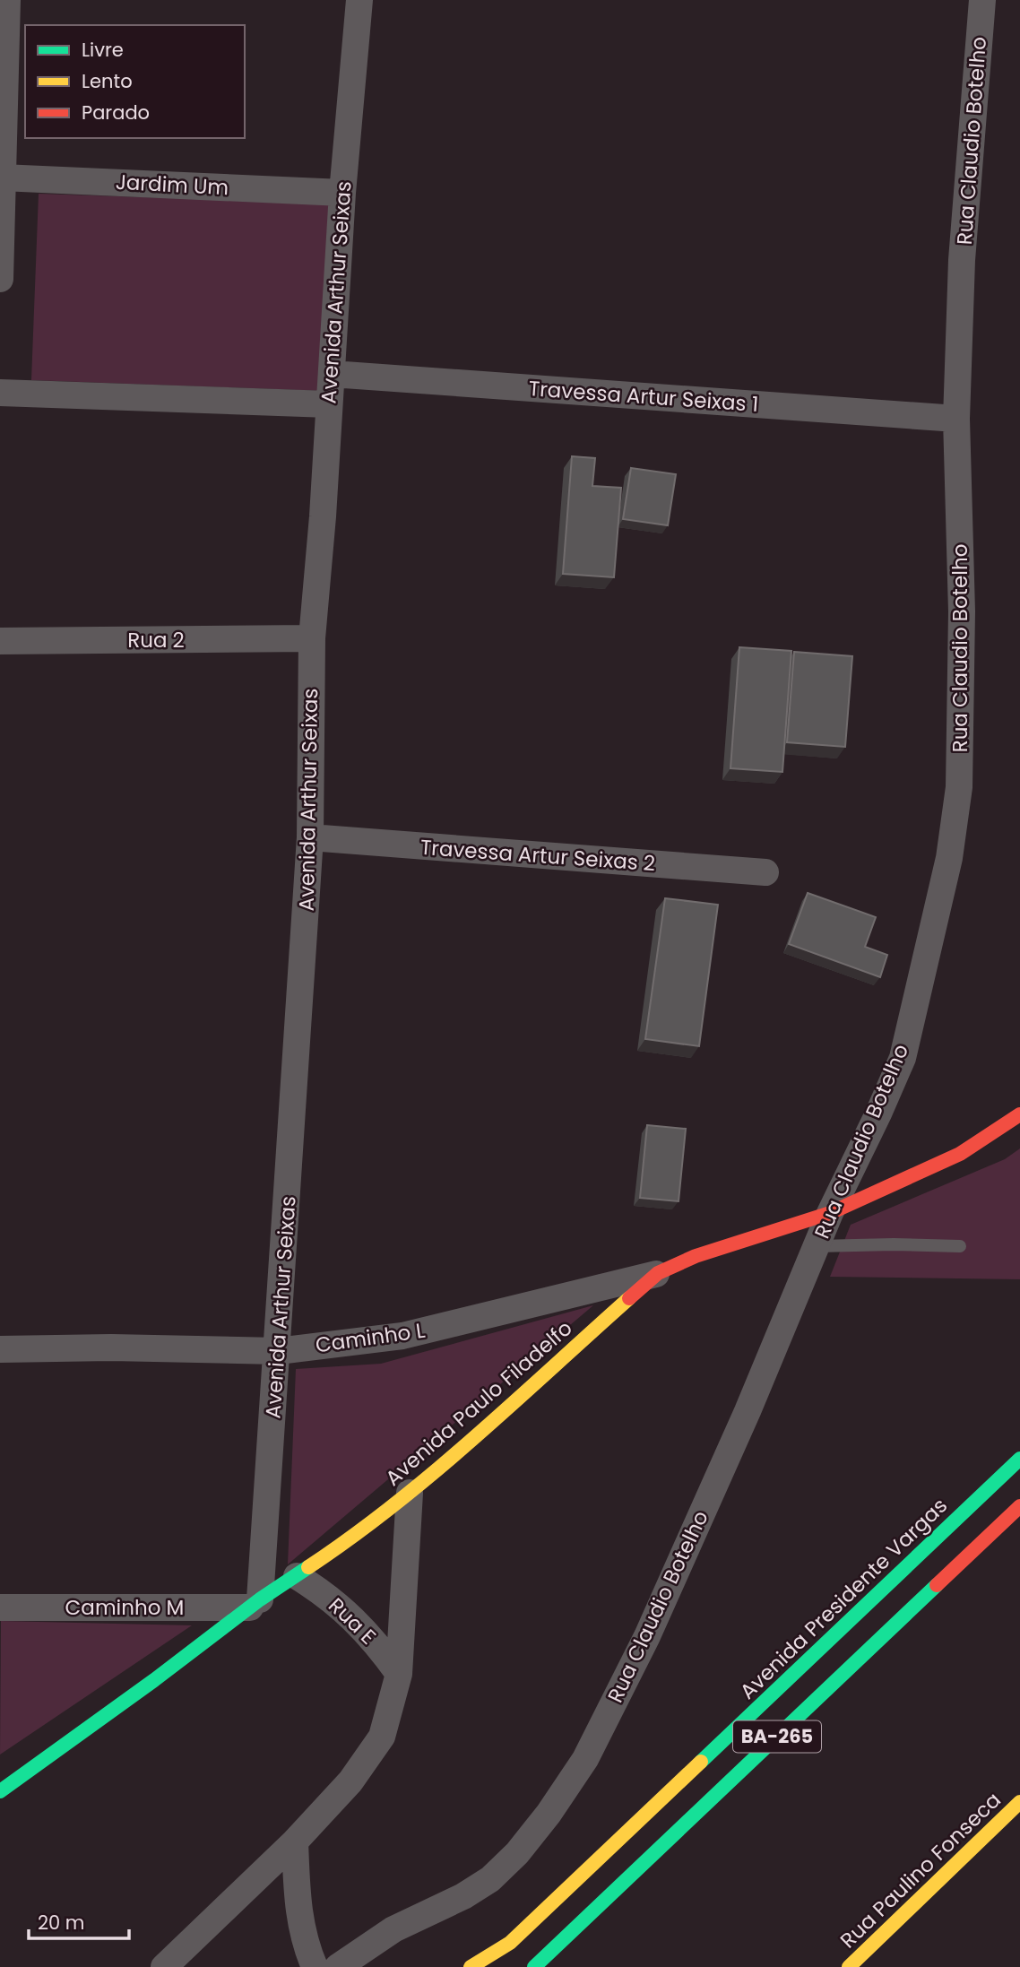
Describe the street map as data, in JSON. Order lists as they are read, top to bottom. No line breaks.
{"streets":{"street":["Rua Claudio Botelho","Jardim Um","Avenida Arthur Seixas","Travessa Artur Seixas 1","Rua 2","Travessa Artur Seixas 2","Caminho L","Avenida Paulo Filadelfo","Avenida Presidente Vargas","Caminho M","Rua E","BA-265","Rua Paulino Fonseca"]},"crossings":[["Rua Claudio Botelho","Travessa Artur Seixas 1"],["Rua Claudio Botelho","Avenida Paulo Filadelfo"],["Jardim Um","Avenida Arthur Seixas"],["Avenida Arthur Seixas","Travessa Artur Seixas 1"],["Avenida Arthur Seixas","Rua 2"],["Avenida Arthur Seixas","Travessa Artur Seixas 2"],["Avenida Arthur Seixas","Caminho L"],["Avenida Arthur Seixas","Avenida Paulo Filadelfo"],["Avenida Arthur Seixas","Caminho M"],["Caminho L","Avenida Paulo Filadelfo"],["Avenida Paulo Filadelfo","Caminho M"],["Avenida Paulo Filadelfo","Rua E"]],"legend":["Livre","Lento","Parado"],"scale_bar":"20 m"}
